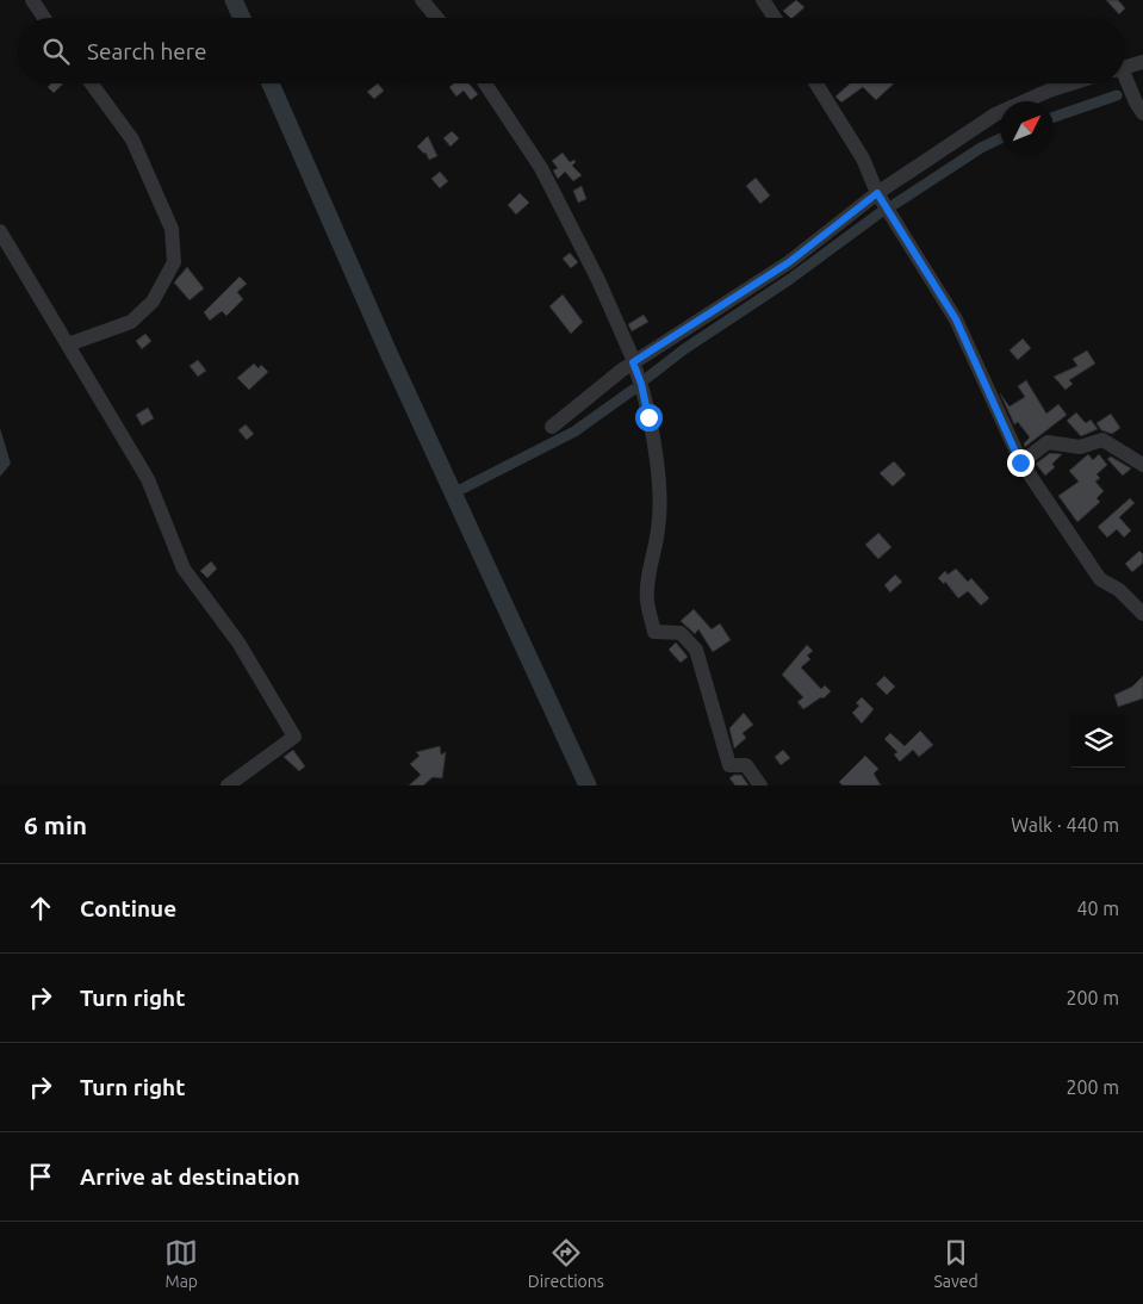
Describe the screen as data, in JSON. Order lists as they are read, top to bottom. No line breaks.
{"north":"top right","page":{"search":"Search here","heading":["6 min","Walk · 440 m"],"list":[["Continue","40 m"],["Turn right","200 m"],["Turn right","200 m"],"Arrive at destination"],"nav":["Map","Directions","Saved"]}}
